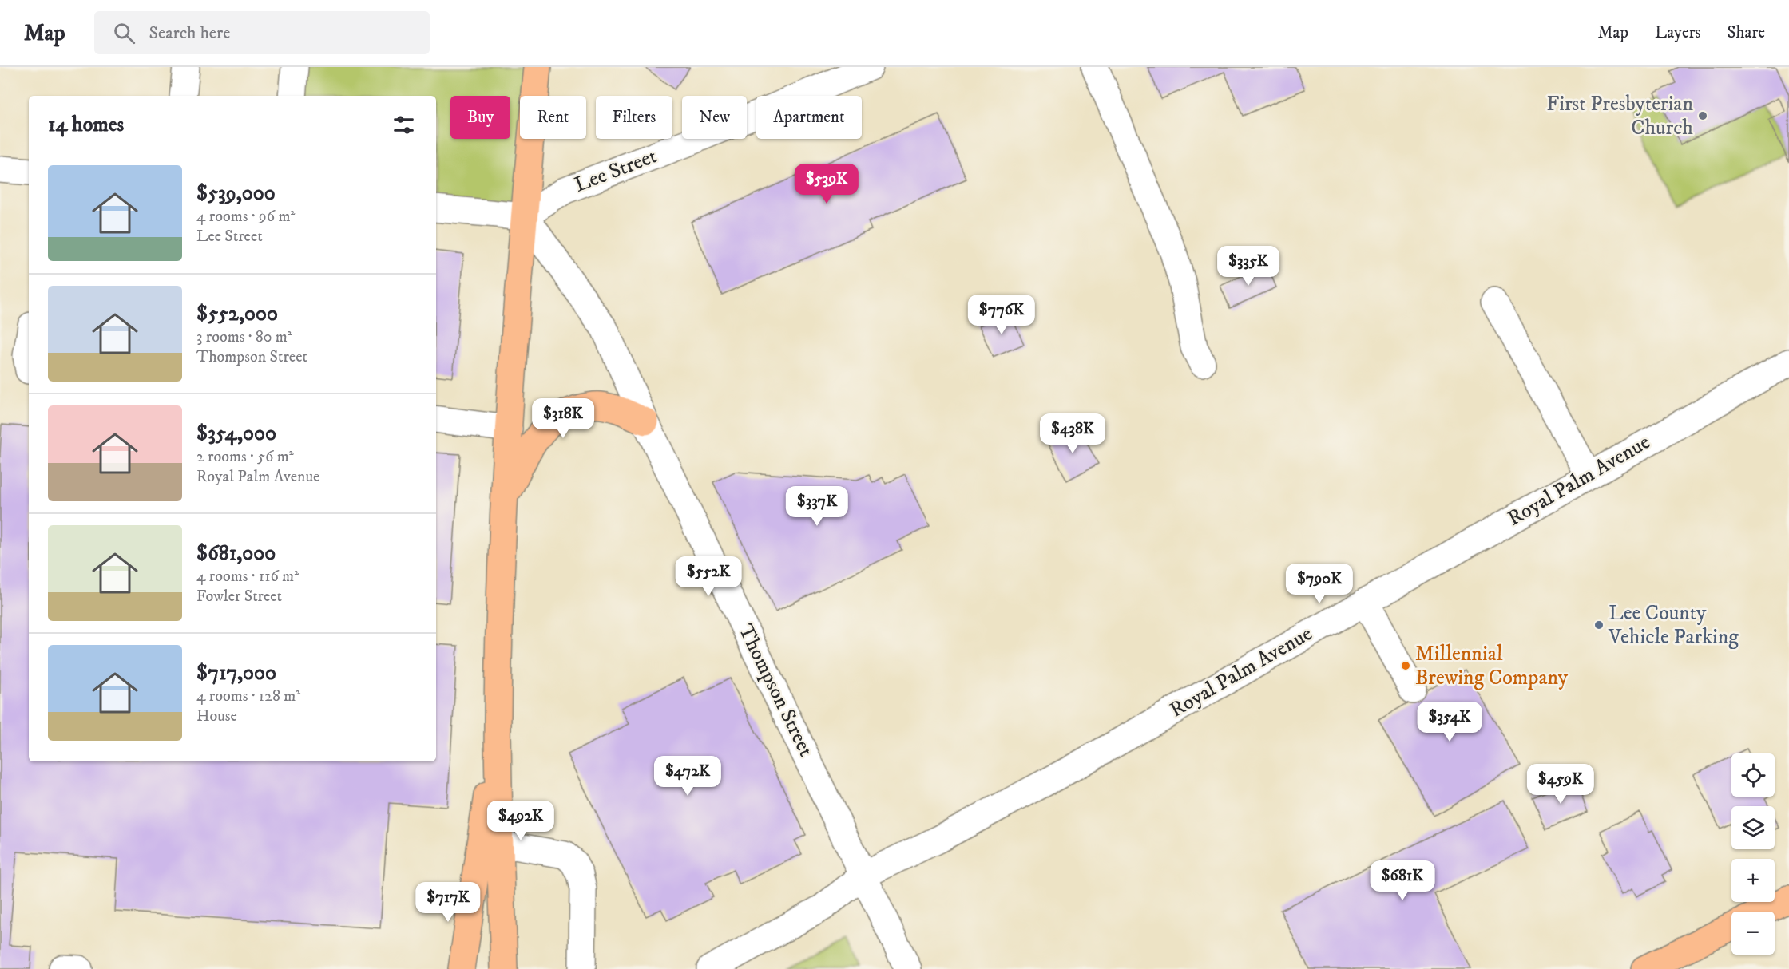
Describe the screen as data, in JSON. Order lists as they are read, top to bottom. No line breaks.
{"streets":{"street":["Lee Street","Royal Palm Avenue","Thompson Street"]},"crossings":[["Lee Street","Thompson Street"],["Royal Palm Avenue","Thompson Street"]],"places":["First Presbyterian Church","Lee County Vehicle Parking","Millennial Brewing Company"],"page":{"header":"Map","search":"Search here","nav":["Map","Layers","Share"],"chip":["Buy","Rent","Filters","New","Apartment"],"heading":"14 homes","list":[{"name":"$539,000","note":"4 rooms · 96 m² · Lee Street"},{"name":"$552,000","note":"3 rooms · 80 m² · Thompson Street"},{"name":"$354,000","note":"2 rooms · 56 m² · Royal Palm Avenue"},{"name":"$681,000","note":"4 rooms · 116 m² · Fowler Street"},{"name":"$717,000","note":"4 rooms · 128 m² · House"}],"price":["$539K","$335K","$776K","$318K","$438K","$337K","$552K","$790K","$354K","$472K","$459K","$492K","$681K","$717K"],"map_buttons":["+","−"]}}
